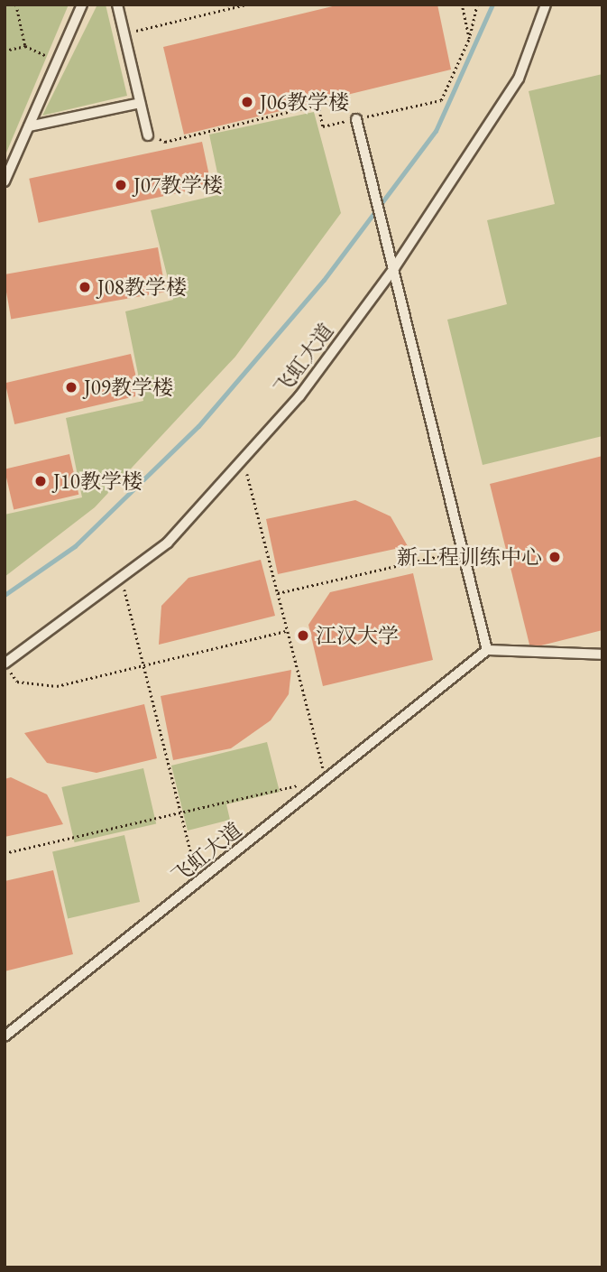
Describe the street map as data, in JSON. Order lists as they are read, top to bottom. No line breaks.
{"streets":{"lane":["飞虹大道"]},"places":["J06教学楼","J07教学楼","J08教学楼","J09教学楼","J10教学楼","新工程训练中心","江汉大学"]}
